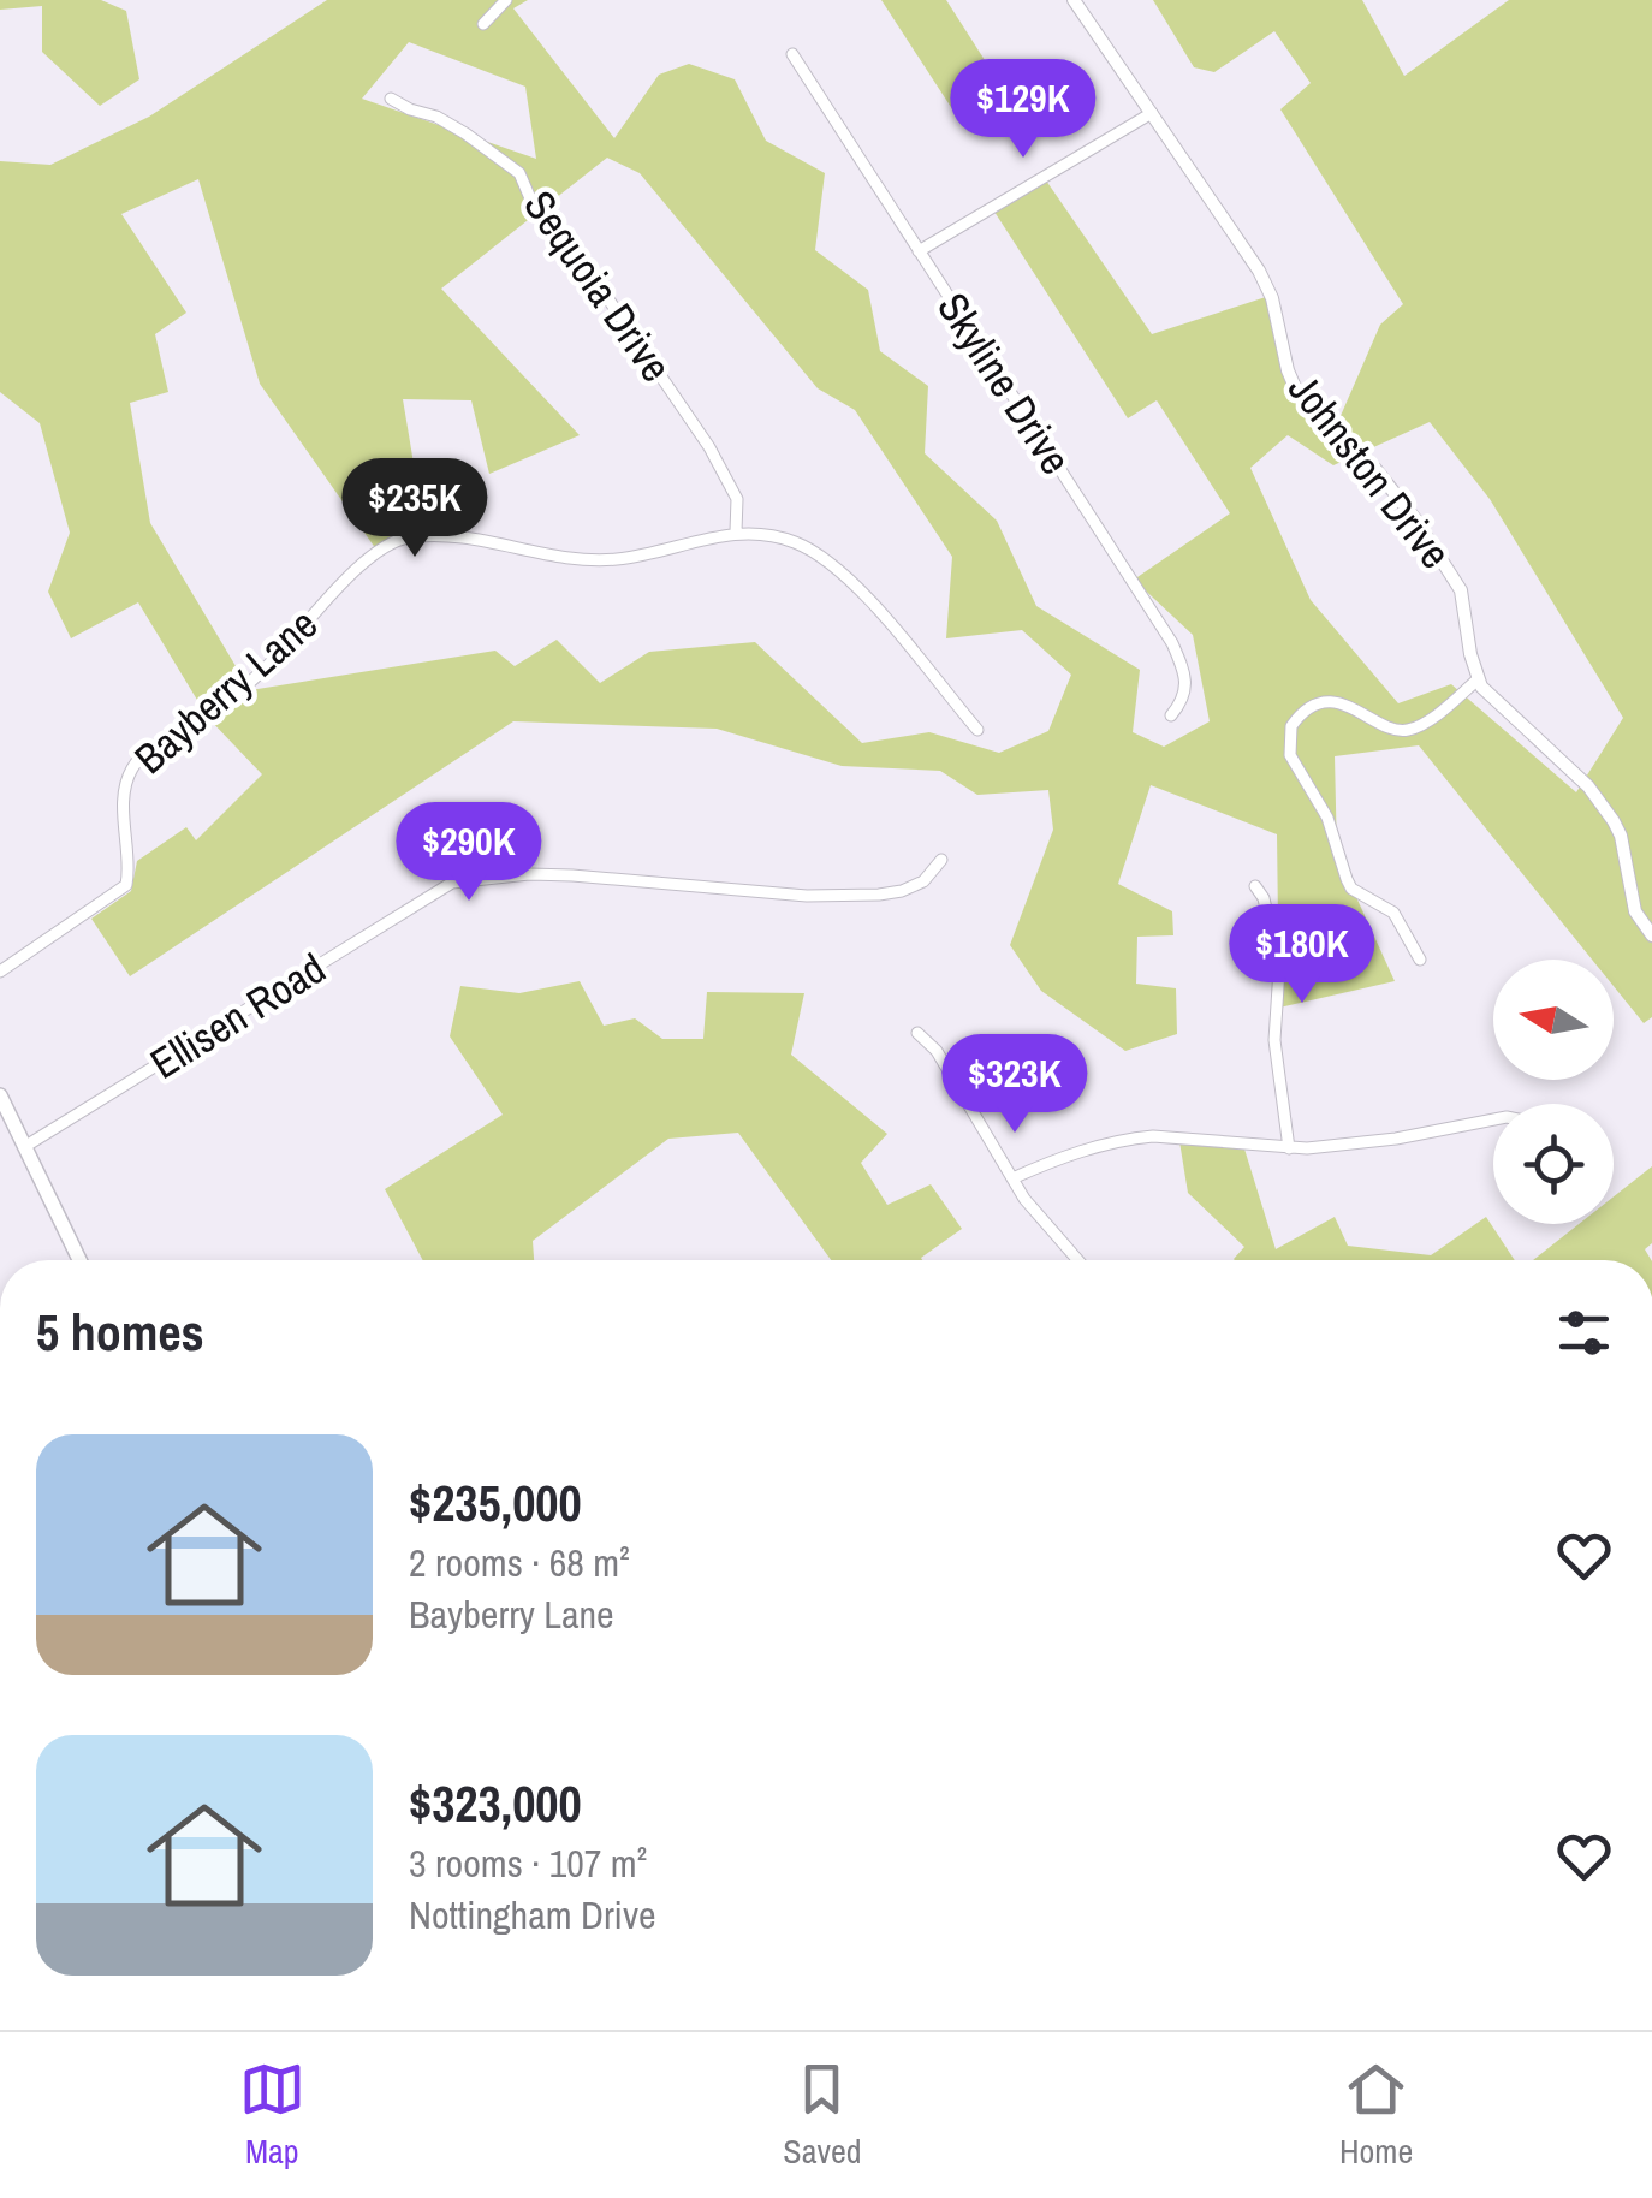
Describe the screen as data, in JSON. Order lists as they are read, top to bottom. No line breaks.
{"streets":{"street":["Sequoia Drive","Skyline Drive","Johnston Drive","Bayberry Lane","Ellisen Road"]},"crossings":[["Sequoia Drive","Bayberry Lane"]],"north":"left","page":{"price":["$129K","$235K","$290K","$180K","$323K"],"heading":"5 homes","list":[{"name":"$235,000","note":"2 rooms · 68 m² · Bayberry Lane"},{"name":"$323,000","note":"3 rooms · 107 m² · Nottingham Drive"}],"tabs":["Map","Saved","Home"]}}
